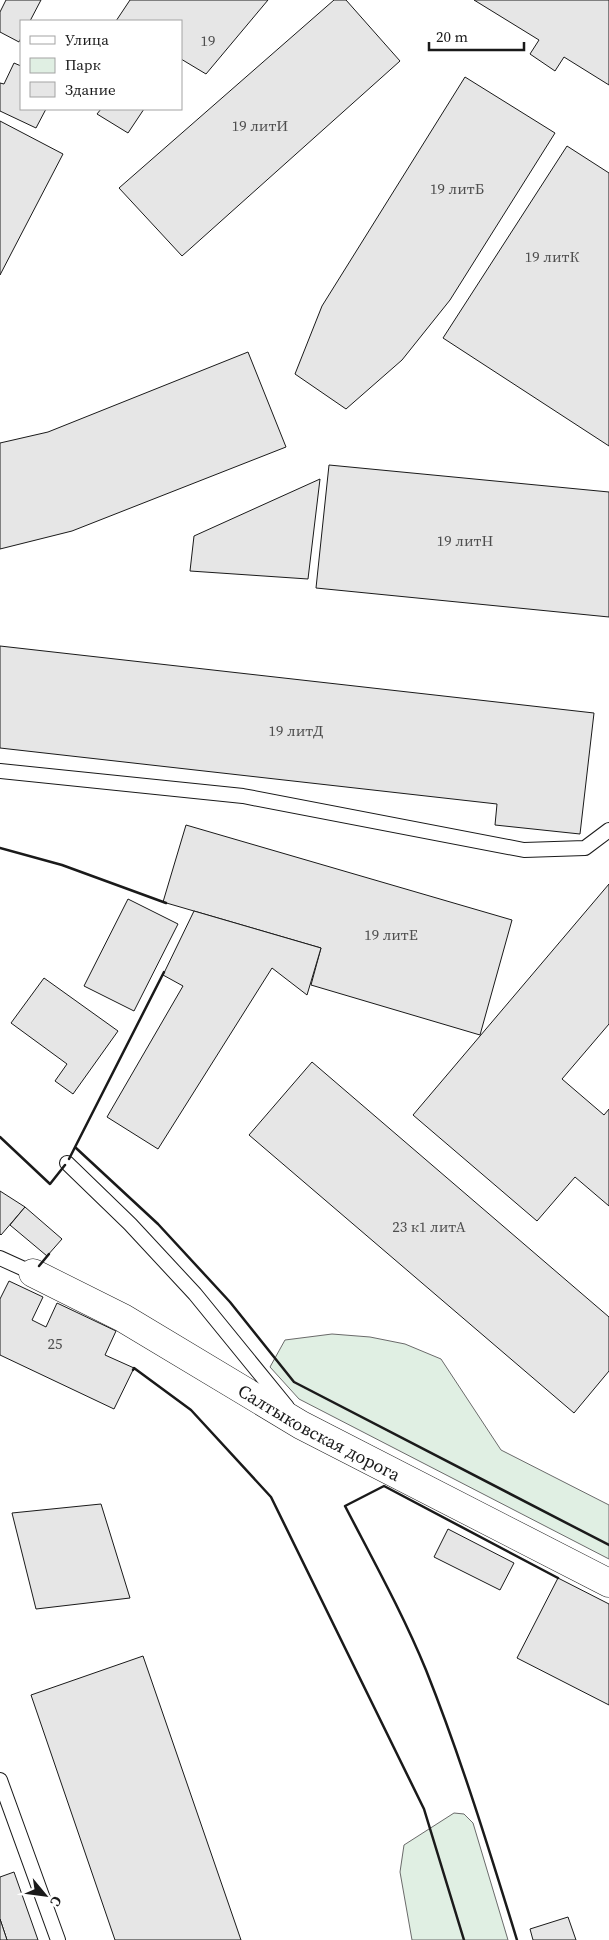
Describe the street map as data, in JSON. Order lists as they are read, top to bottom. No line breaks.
{"streets":{"street":["Салтыковская дорога"]},"house_numbers":["19","19 литИ","19 литБ","19 литК","19 литН","19 литД","19 литЕ","23 к1 литА","25"],"legend":["Улица","Парк","Здание"],"scale_bar":"20 m","north":"bottom right"}
